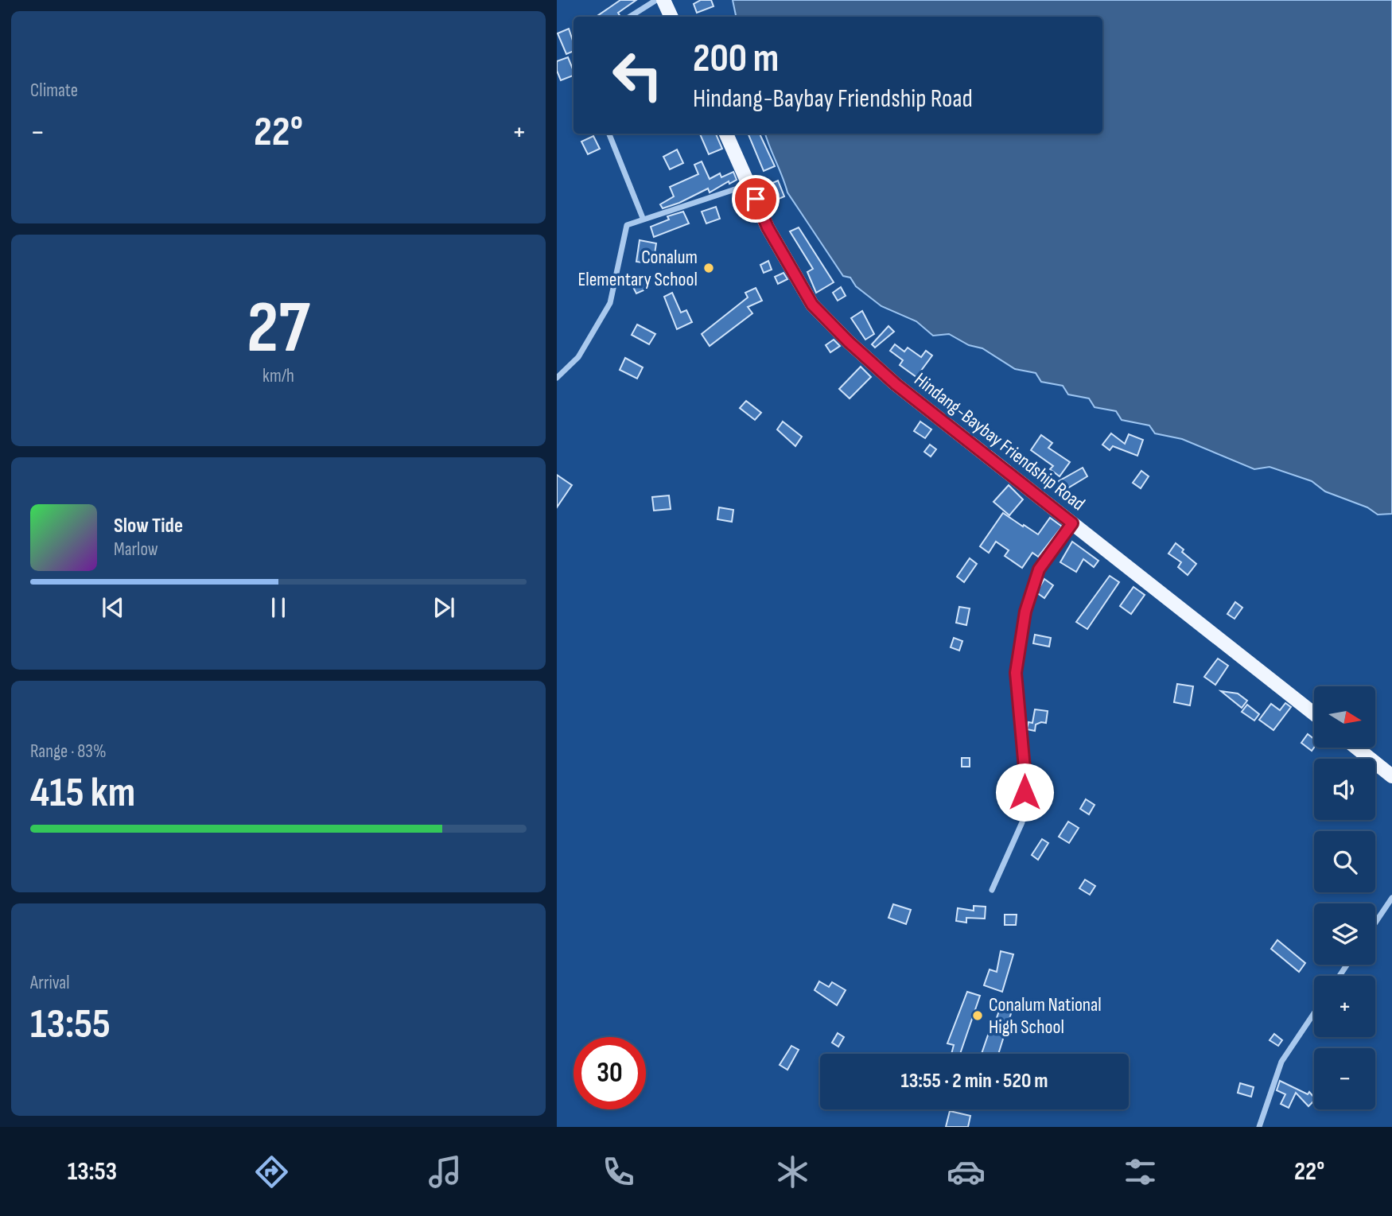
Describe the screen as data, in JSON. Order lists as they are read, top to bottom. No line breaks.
{"streets":{"main road":["Hindang-Baybay Friendship Road"]},"places":["Conalum Elementary School","Conalum National High School"],"north":"right","page":{"tile":["Climate",["27","km/h"],["Range · 83%","415 km"],["Arrival","13:55"]],"turn":["200 m","Hindang-Baybay Friendship Road"],"heat":["−","22°","+"],"song":["Slow Tide","Marlow"],"map_buttons":["+","−"],"limit":"30","trip":"13:55 · 2 min · 520 m","tabs":["13:53","22°"]}}
